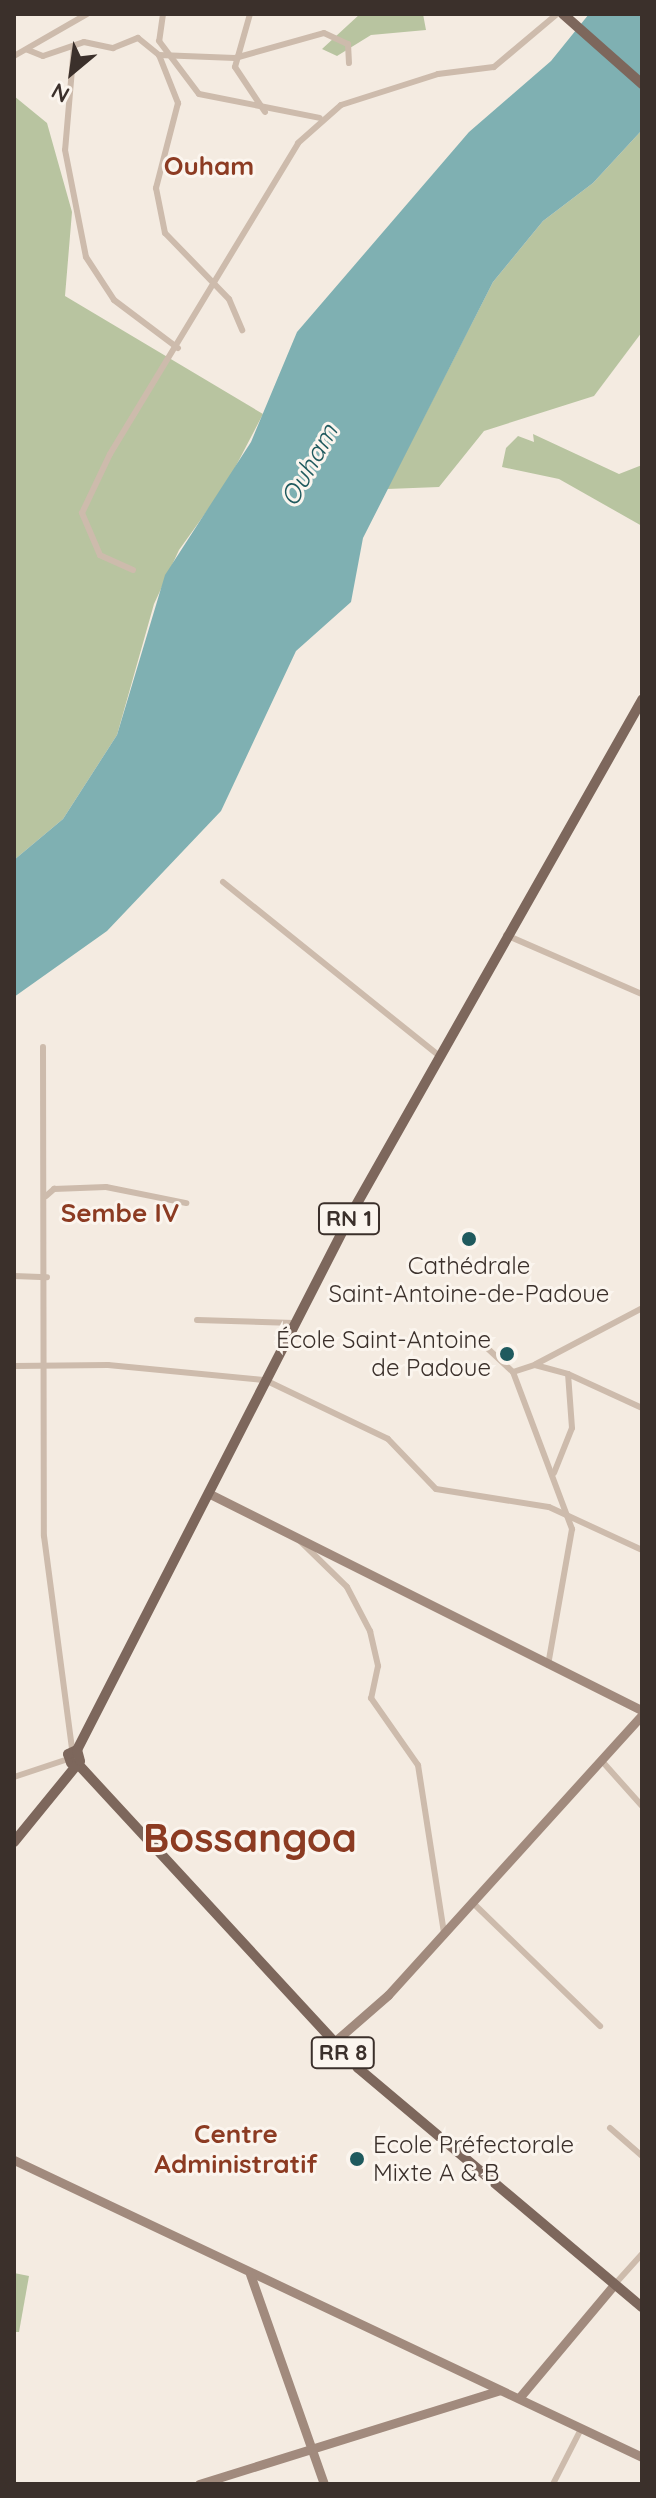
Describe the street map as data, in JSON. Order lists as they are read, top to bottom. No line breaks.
{"streets":{"main road":["RN 1","RR 8"]},"crossings":[["RN 1","RR 8"]],"districts":["Ouham","Sembe IV","Bossangoa","Centre Administratif"],"water":["Ouham"],"places":["Cathédrale Saint-Antoine-de-Padoue","École Saint-Antoine de Padoue","Ecole Préfectorale Mixte A & B"],"north":"bottom left"}
